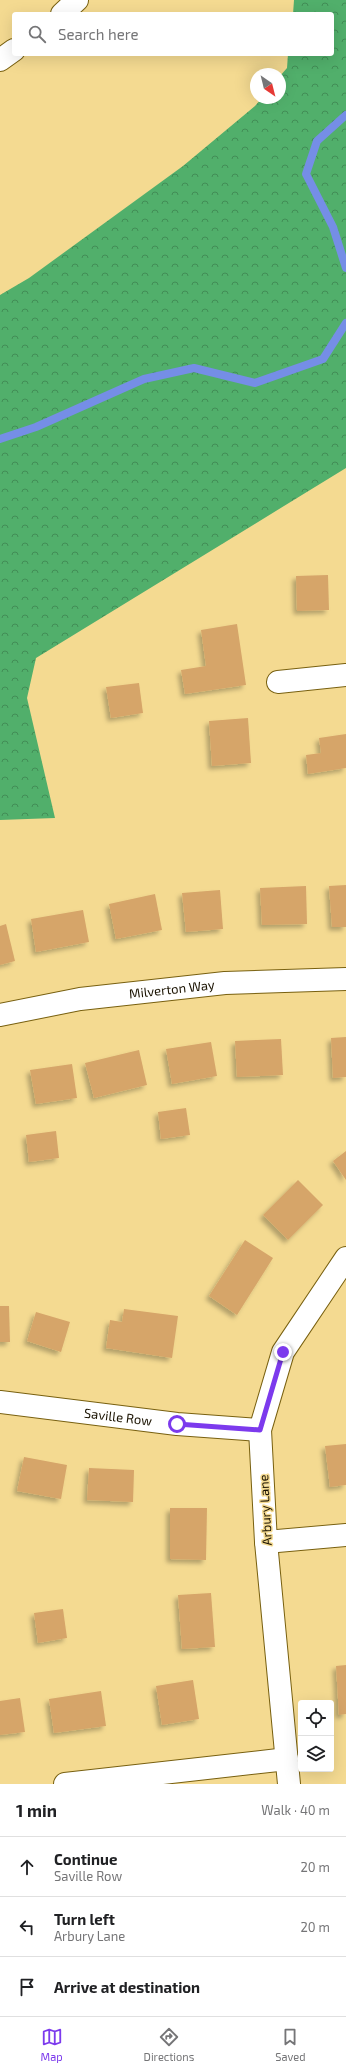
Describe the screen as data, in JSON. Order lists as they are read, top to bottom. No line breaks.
{"streets":{"street":["Milverton Way","Saville Row","Arbury Lane"]},"crossings":[["Saville Row","Arbury Lane"]],"north":"bottom right","page":{"search":"Search here","heading":["1 min","Walk · 40 m"],"list":[["Continue","Saville Row","20 m"],["Turn left","Arbury Lane","20 m"],"Arrive at destination"],"nav":["Map","Directions","Saved"]}}
